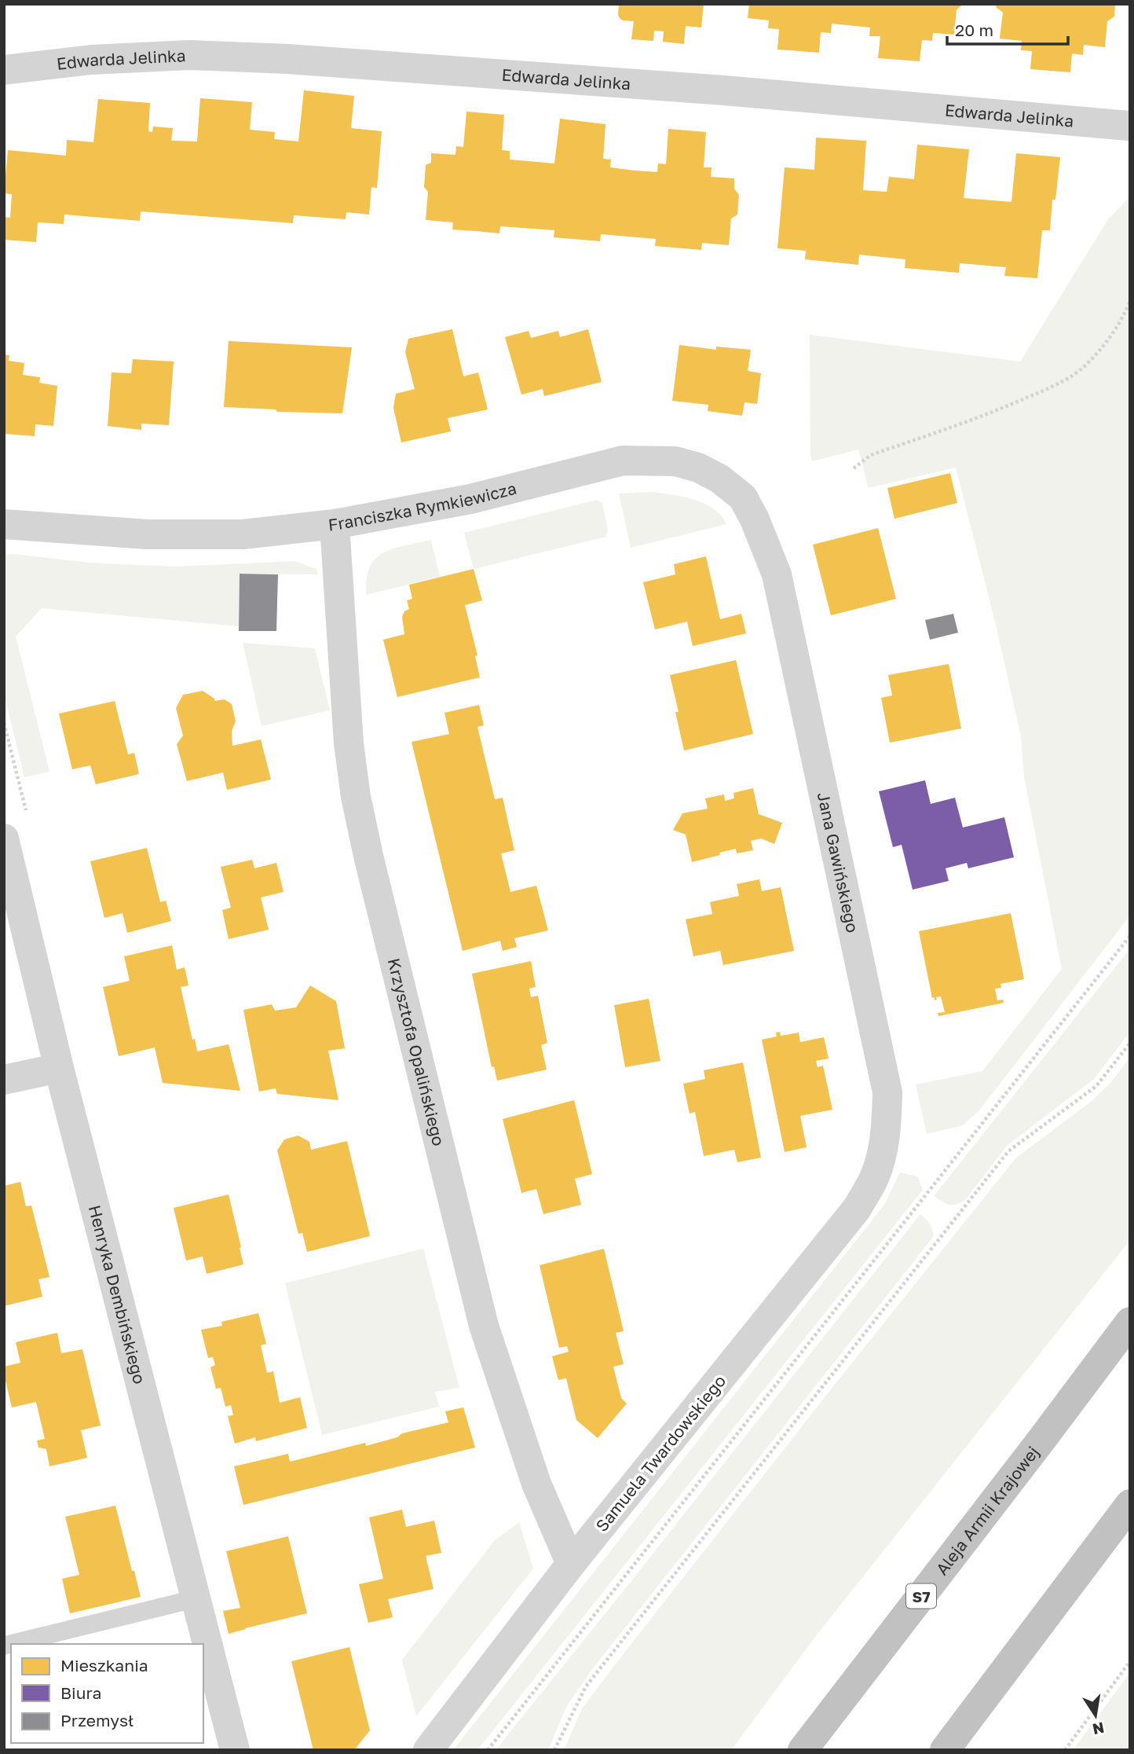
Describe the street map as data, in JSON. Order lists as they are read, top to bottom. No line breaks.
{"streets":{"highway":["Aleja Armii Krajowej","S7"],"street":["Edwarda Jelinka","Franciszka Rymkiewicza","Jana Gawińskiego","Krzysztofa Opalińskiego","Henryka Dembińskiego","Samuela Twardowskiego"]},"crossings":[["Franciszka Rymkiewicza","Jana Gawińskiego"],["Franciszka Rymkiewicza","Krzysztofa Opalińskiego"],["Jana Gawińskiego","Samuela Twardowskiego"],["Krzysztofa Opalińskiego","Samuela Twardowskiego"]],"legend":["Mieszkania","Biura","Przemysł"],"scale_bar":"20 m","north":"bottom"}
